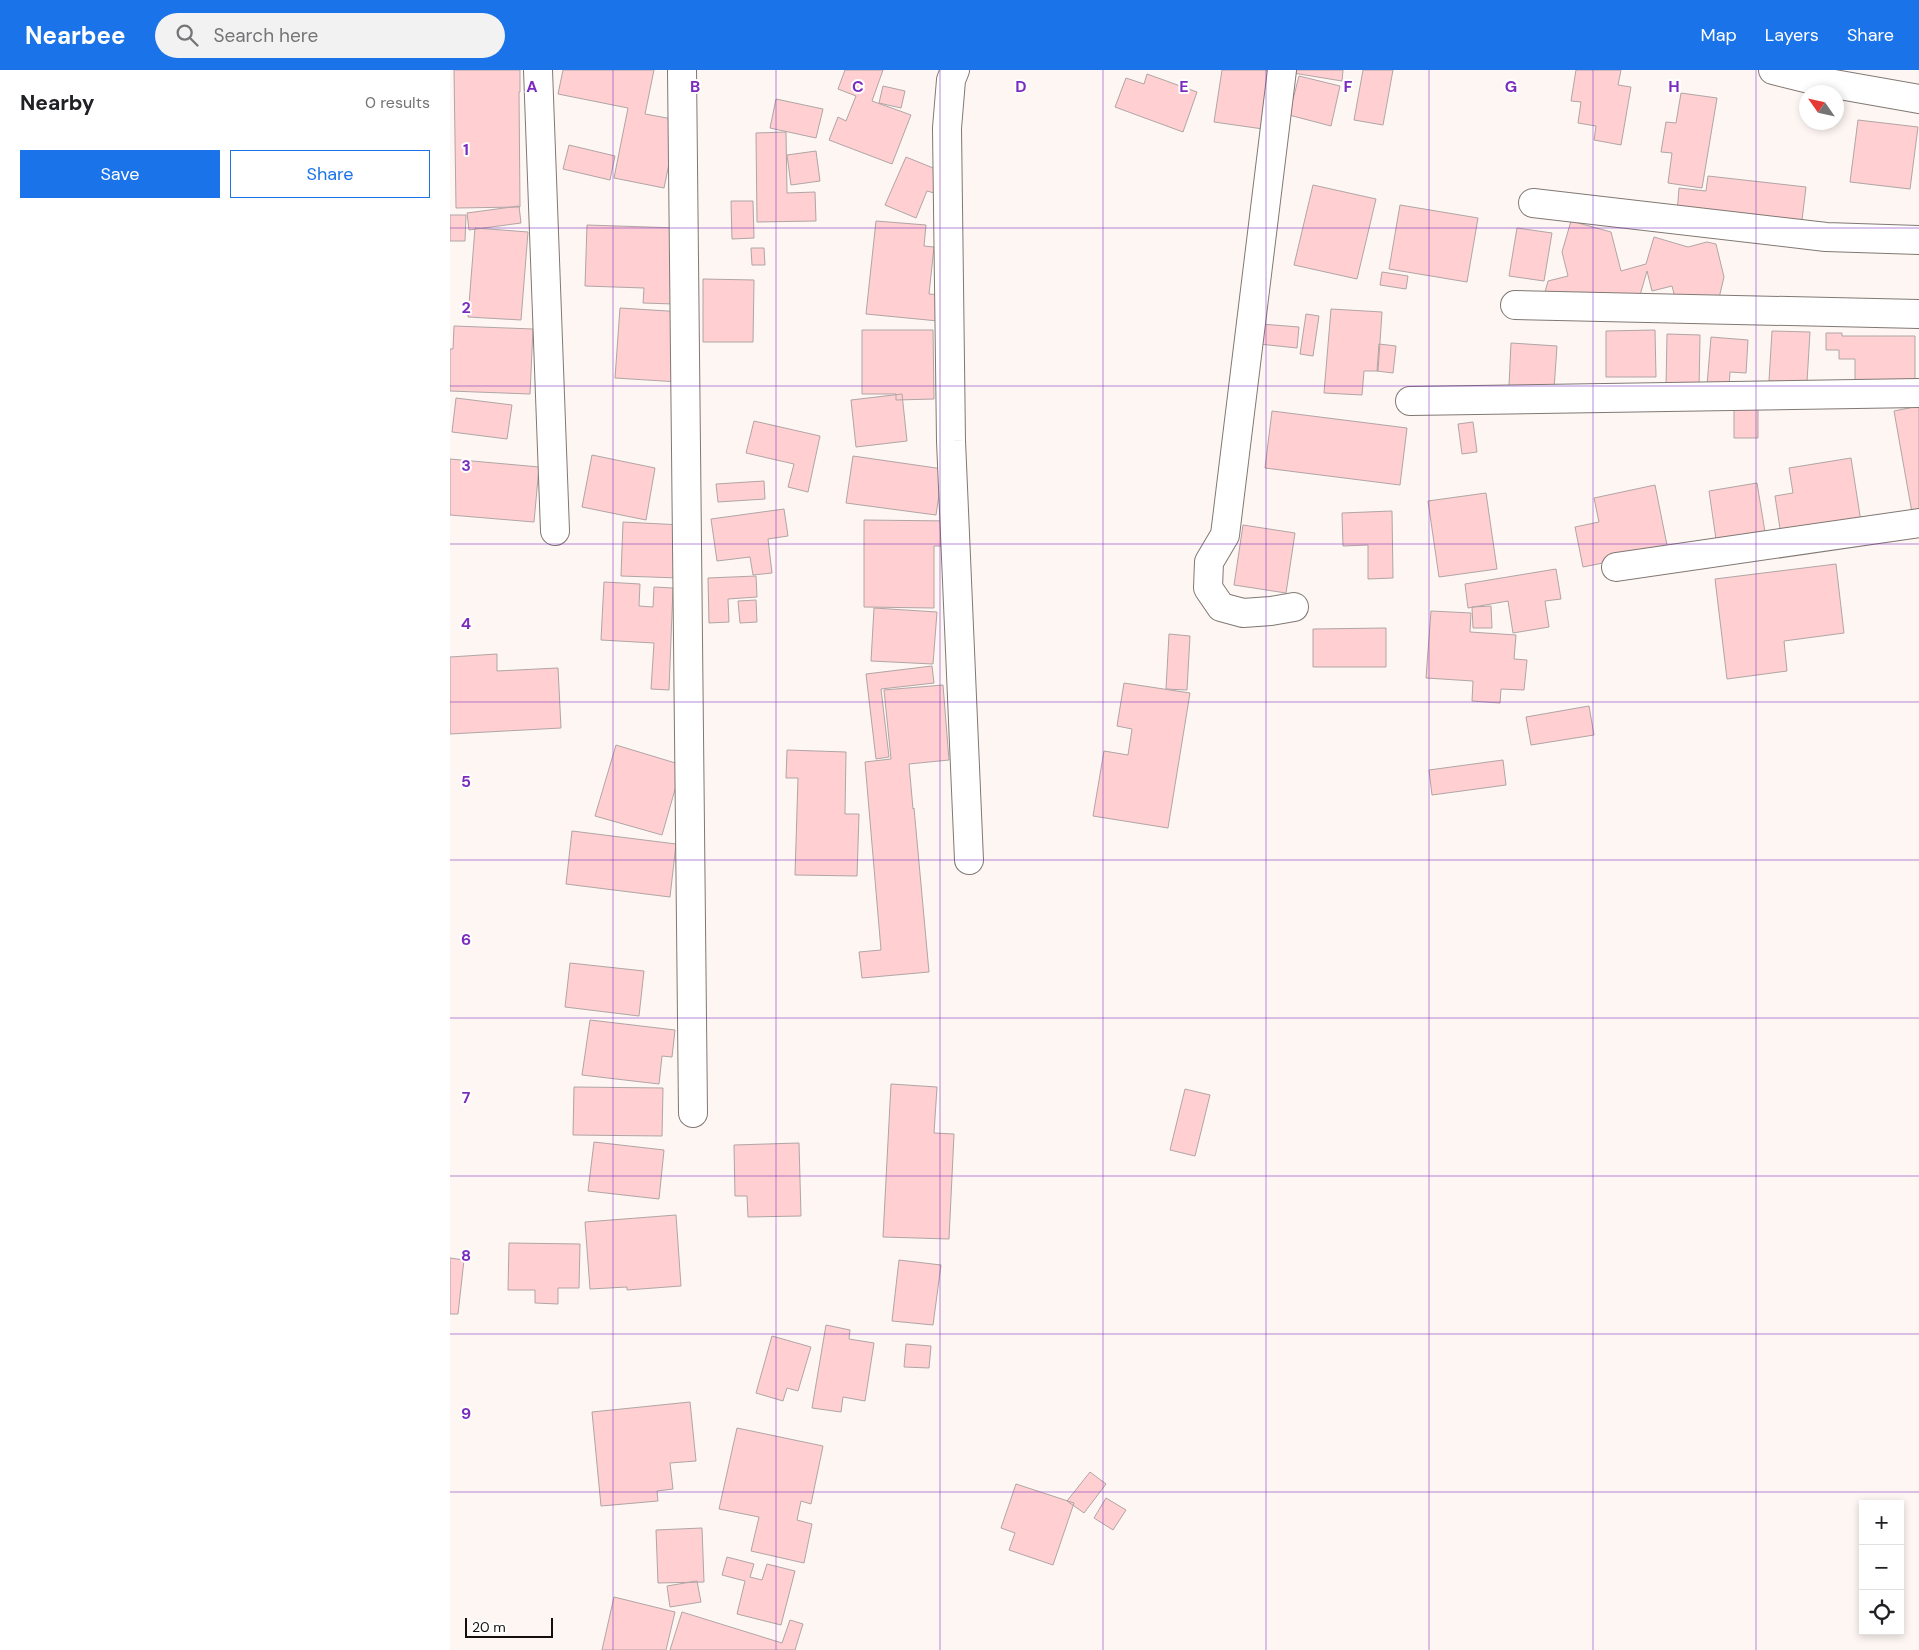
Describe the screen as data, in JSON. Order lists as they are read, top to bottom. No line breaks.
{"scale_bar":"20 m","north":"top left","page":{"header":"Nearbee","search":"Search here","nav":["Map","Layers","Share"],"heading":["Nearby","0 results"],"buttons":["Save","Share"],"map_buttons":["+","−"],"scale":"20 m"},"grid":{"columns":["A","B","C","D","E","F","G","H"],"rows":["1","2","3","4","5","6","7","8","9"]}}
